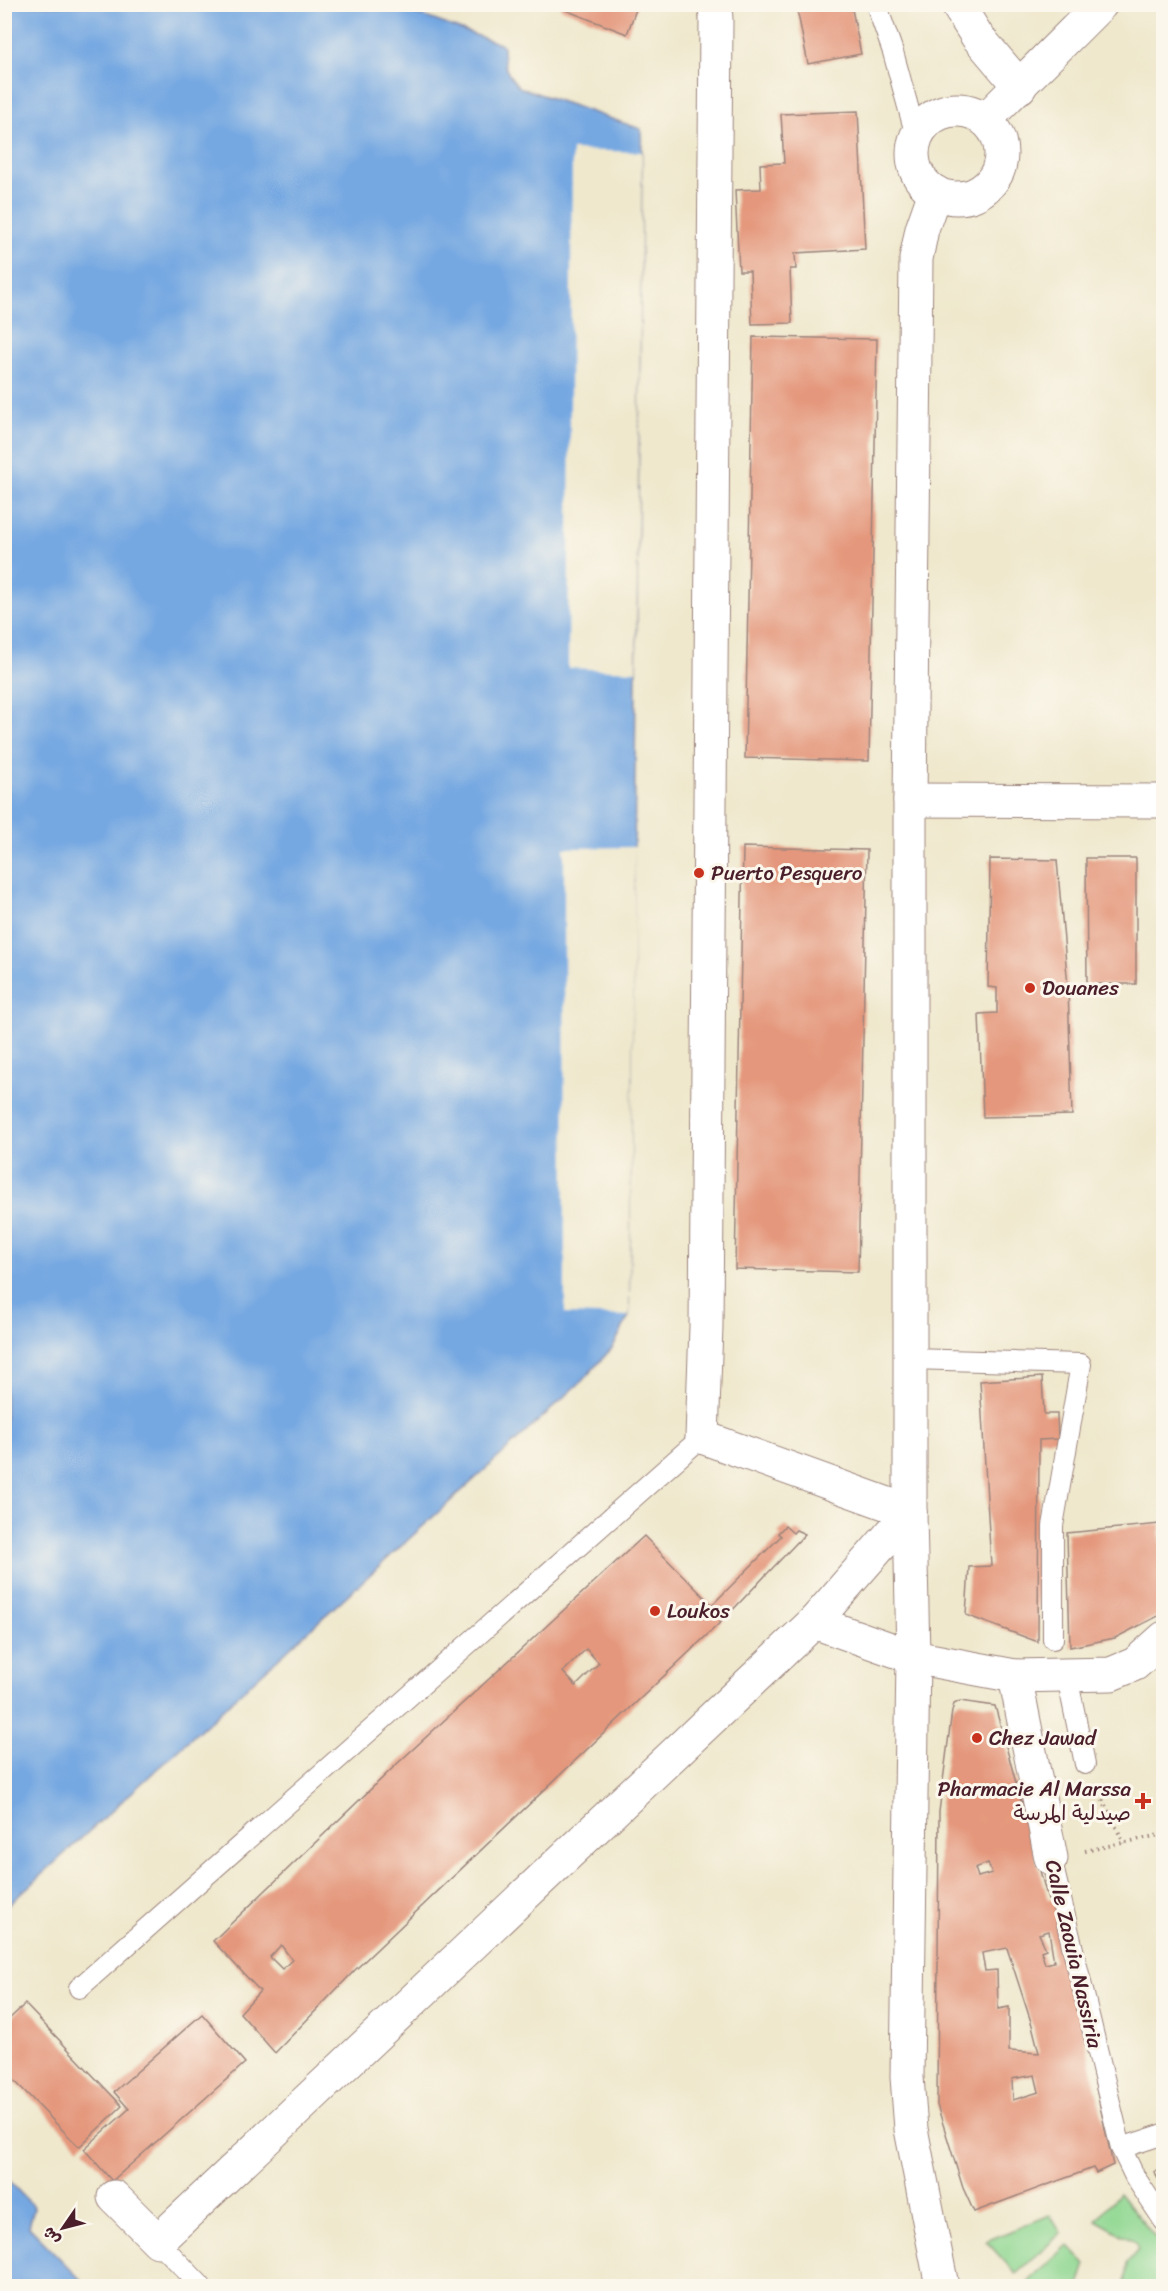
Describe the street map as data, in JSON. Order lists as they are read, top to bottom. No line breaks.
{"streets":{"street":["Calle Zaouia Nassiria"]},"places":{"other":["Puerto Pesquero","Douanes","Loukos","Chez Jawad"],"health":["Pharmacie Al Marssa صيدلية المرسة"]},"north":"bottom left"}
